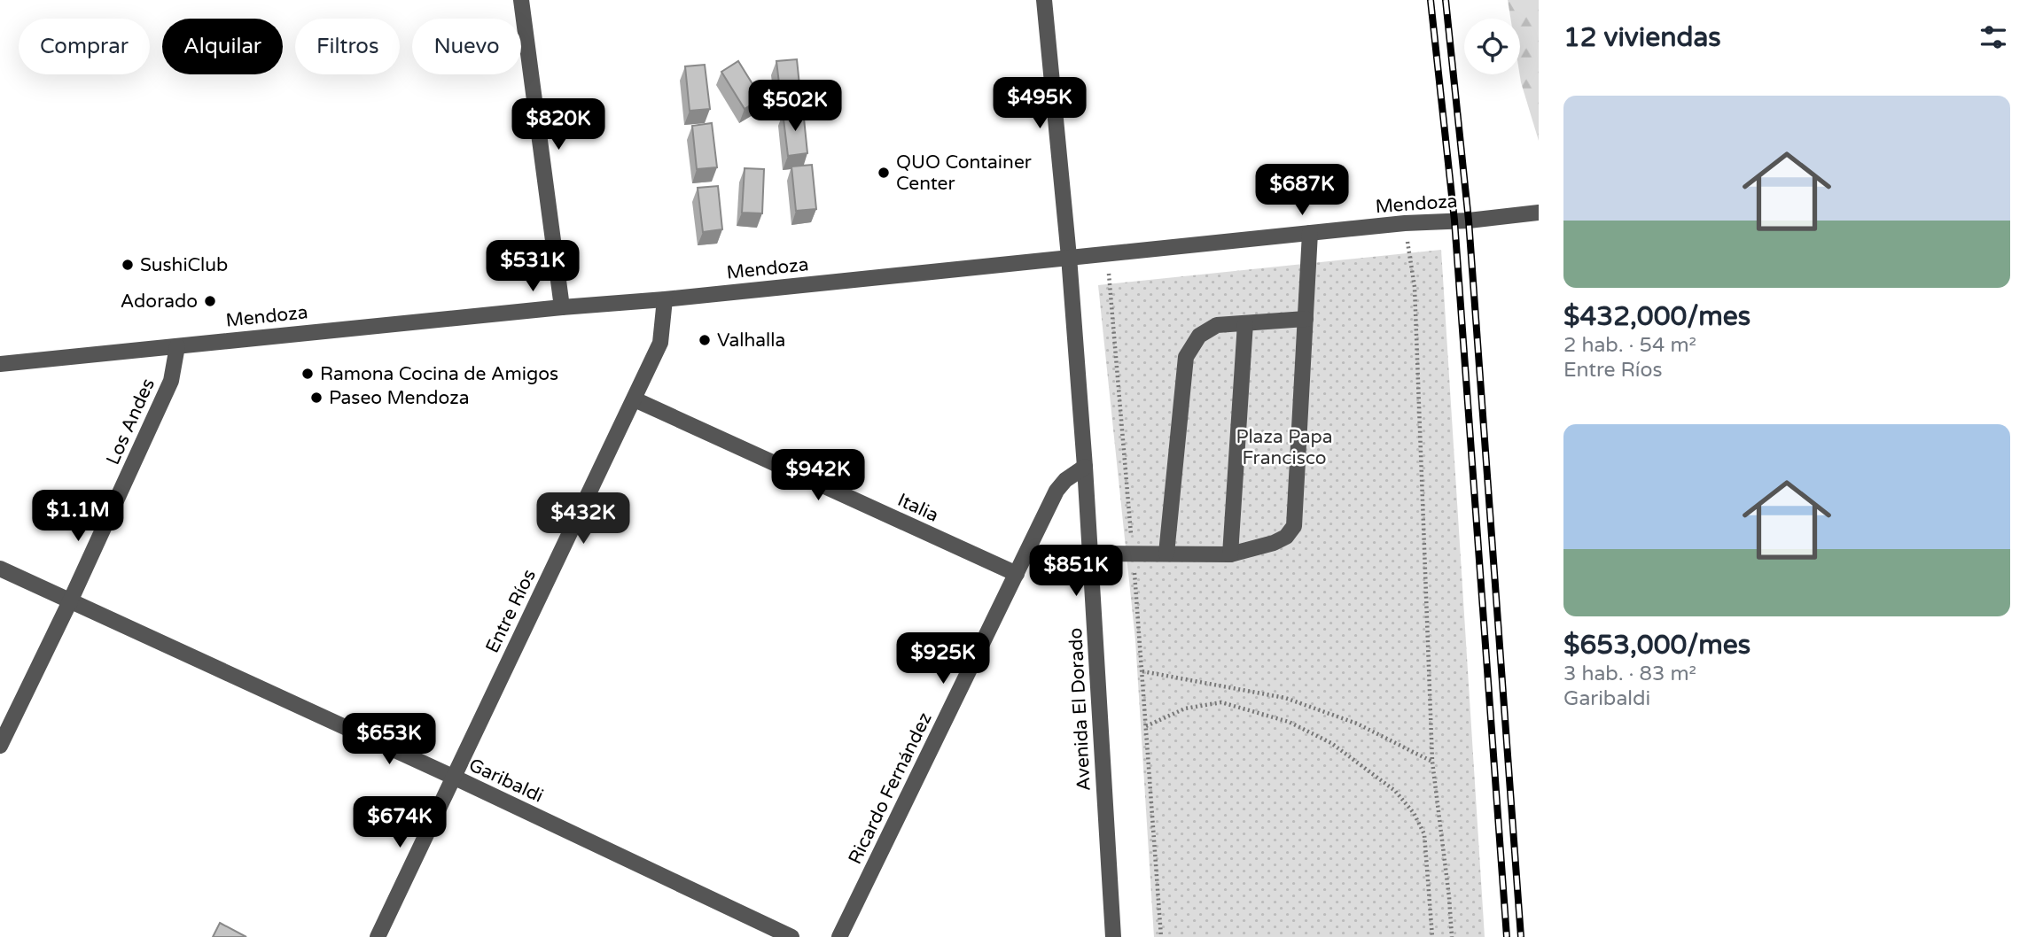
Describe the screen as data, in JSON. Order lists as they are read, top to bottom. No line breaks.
{"streets":{"street":["Mendoza","Los Andes","Italia","Entre Ríos","Avenida El Dorado","Garibaldi","Ricardo Fernández"]},"crossings":[["Mendoza","Los Andes"],["Mendoza","Entre Ríos"],["Mendoza","Avenida El Dorado"],["Los Andes","Garibaldi"],["Italia","Entre Ríos"],["Italia","Ricardo Fernández"],["Entre Ríos","Garibaldi"],["Avenida El Dorado","Ricardo Fernández"]],"parks":["Plaza Papa Francisco"],"places":["QUO Container Center","SushiClub","Adorado","Valhalla","Ramona Cocina de Amigos","Paseo Mendoza"],"page":{"heading":"12 viviendas","chip":["Comprar","Alquilar","Filtros","Nuevo"],"list":[{"name":"$432,000/mes","note":"2 hab. · 54 m² · Entre Ríos"},{"name":"$653,000/mes","note":"3 hab. · 83 m² · Garibaldi"}],"price":["$495K","$502K","$820K","$687K","$531K","$942K","$1.1M","$432K","$851K","$925K","$653K","$674K"]}}
